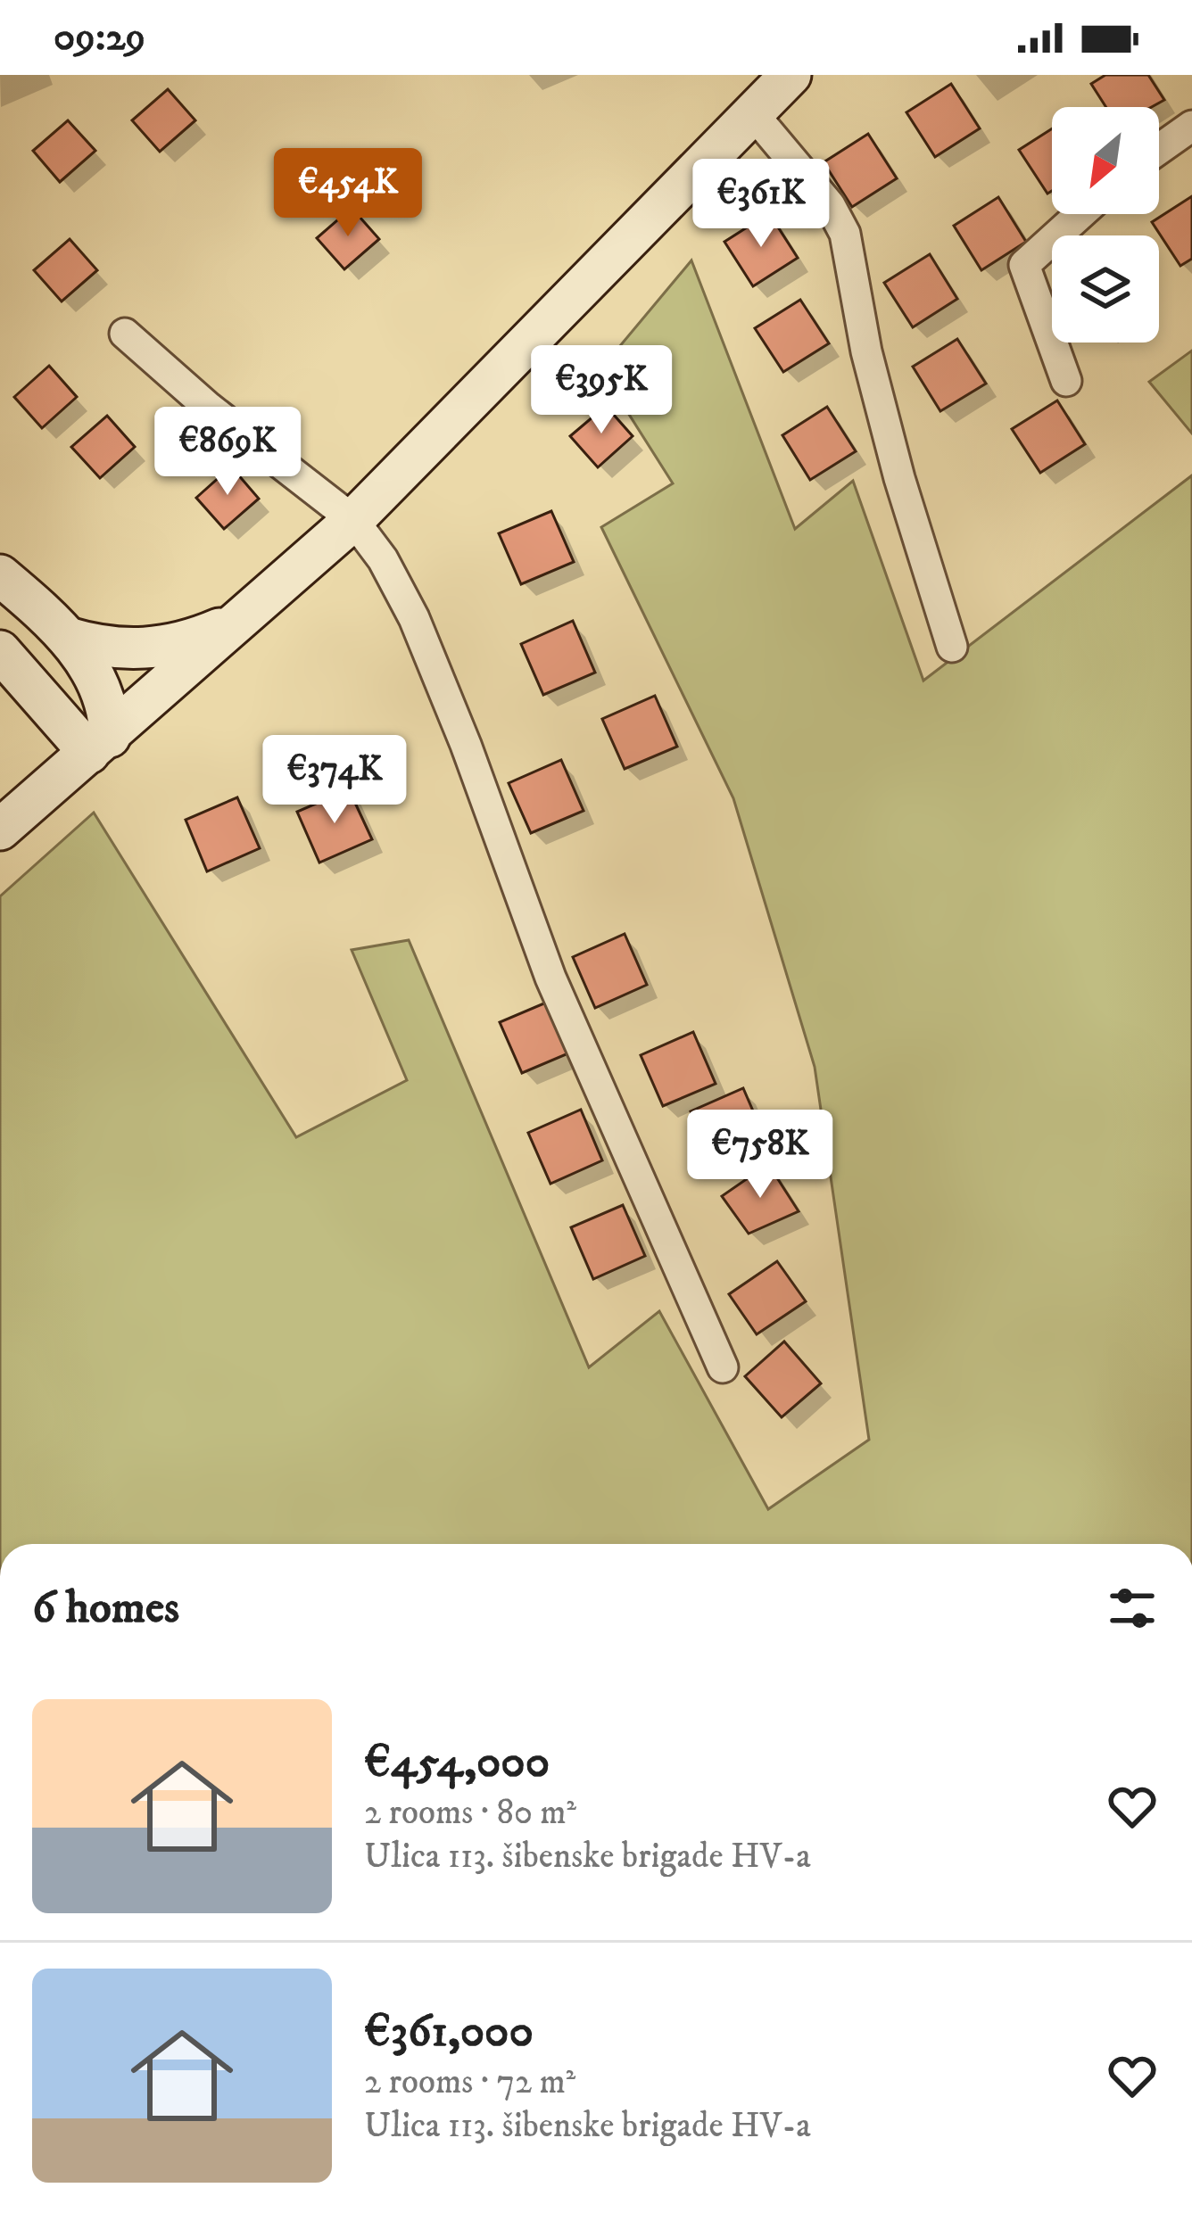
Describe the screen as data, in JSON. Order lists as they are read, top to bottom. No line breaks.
{"north":"bottom left","page":{"status":"09:29","price":["€454K","€361K","€395K","€869K","€374K","€758K"],"heading":"6 homes","list":[{"name":"€454,000","note":"2 rooms · 80 m² · Ulica 113. šibenske brigade HV-a"},{"name":"€361,000","note":"2 rooms · 72 m² · Ulica 113. šibenske brigade HV-a"}]}}
